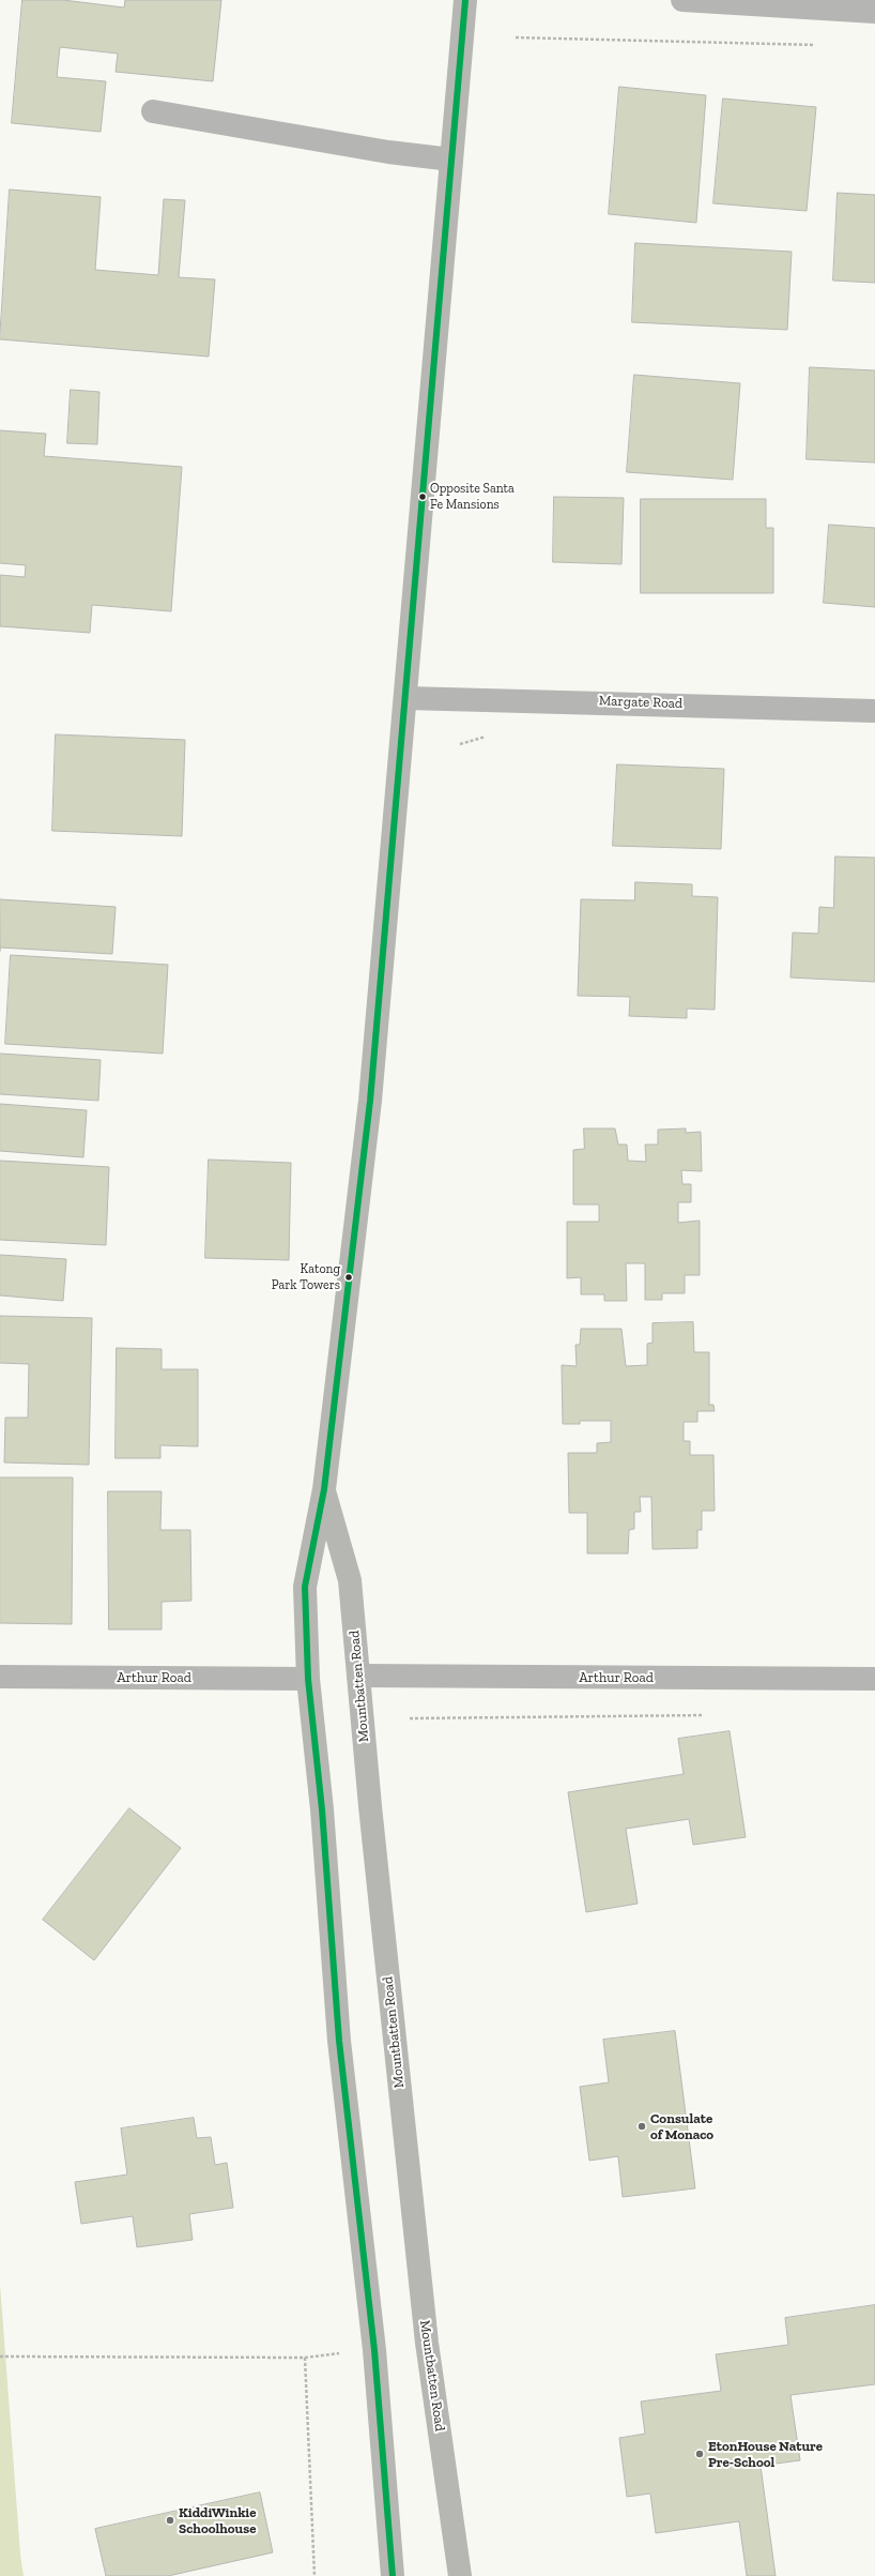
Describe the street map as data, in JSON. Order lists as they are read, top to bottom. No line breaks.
{"streets":{"main road":["Mountbatten Road"],"street":["Margate Road","Arthur Road"]},"crossings":[["Margate Road","Mountbatten Road"],["Arthur Road","Mountbatten Road"]],"places":["Opposite Santa Fe Mansions","Katong Park Towers","Consulate of Monaco","EtonHouse Nature Pre-School","KiddiWinkie Schoolhouse"]}
